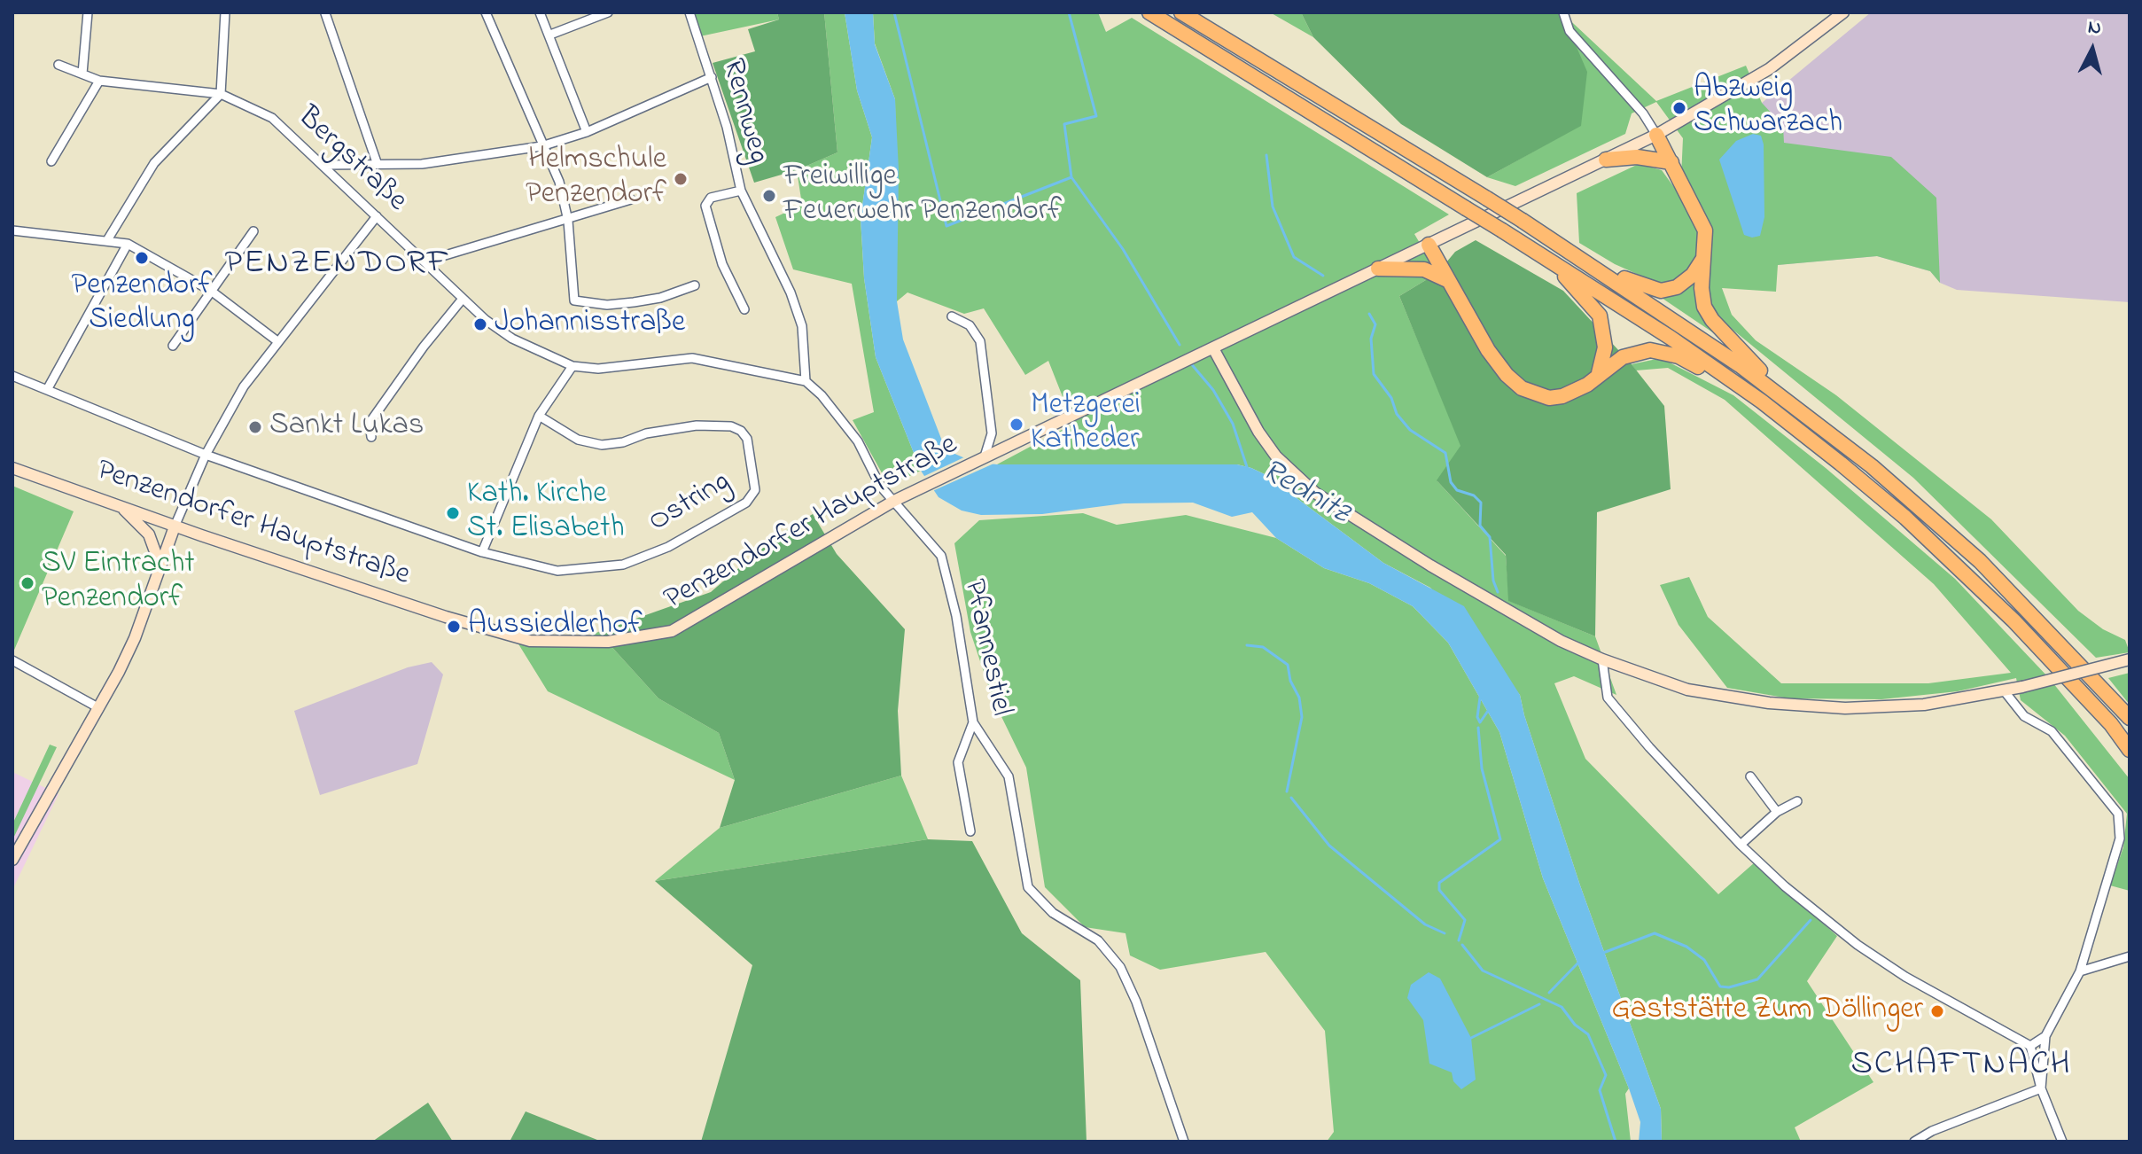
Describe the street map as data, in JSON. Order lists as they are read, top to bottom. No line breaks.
{"streets":{"main road":["Penzendorfer Hauptstraße"],"street":["Rennweg","Bergstraße","Ostring","Pfannestiel"]},"crossings":[["Rennweg","Bergstraße"],["Penzendorfer Hauptstraße","Pfannestiel"]],"districts":["PENZENDORF","SCHAFTNACH"],"water":["Rednitz"],"places":["Abzweig Schwarzach","Helmschule Penzendorf","Freiwillige Feuerwehr Penzendorf","Penzendorf Siedlung","Johannisstraße","Metzgerei Katheder","Sankt Lukas","Kath. Kirche St. Elisabeth","SV Eintracht Penzendorf","Aussiedlerhof","Gaststätte Zum Döllinger"],"north":"top"}
